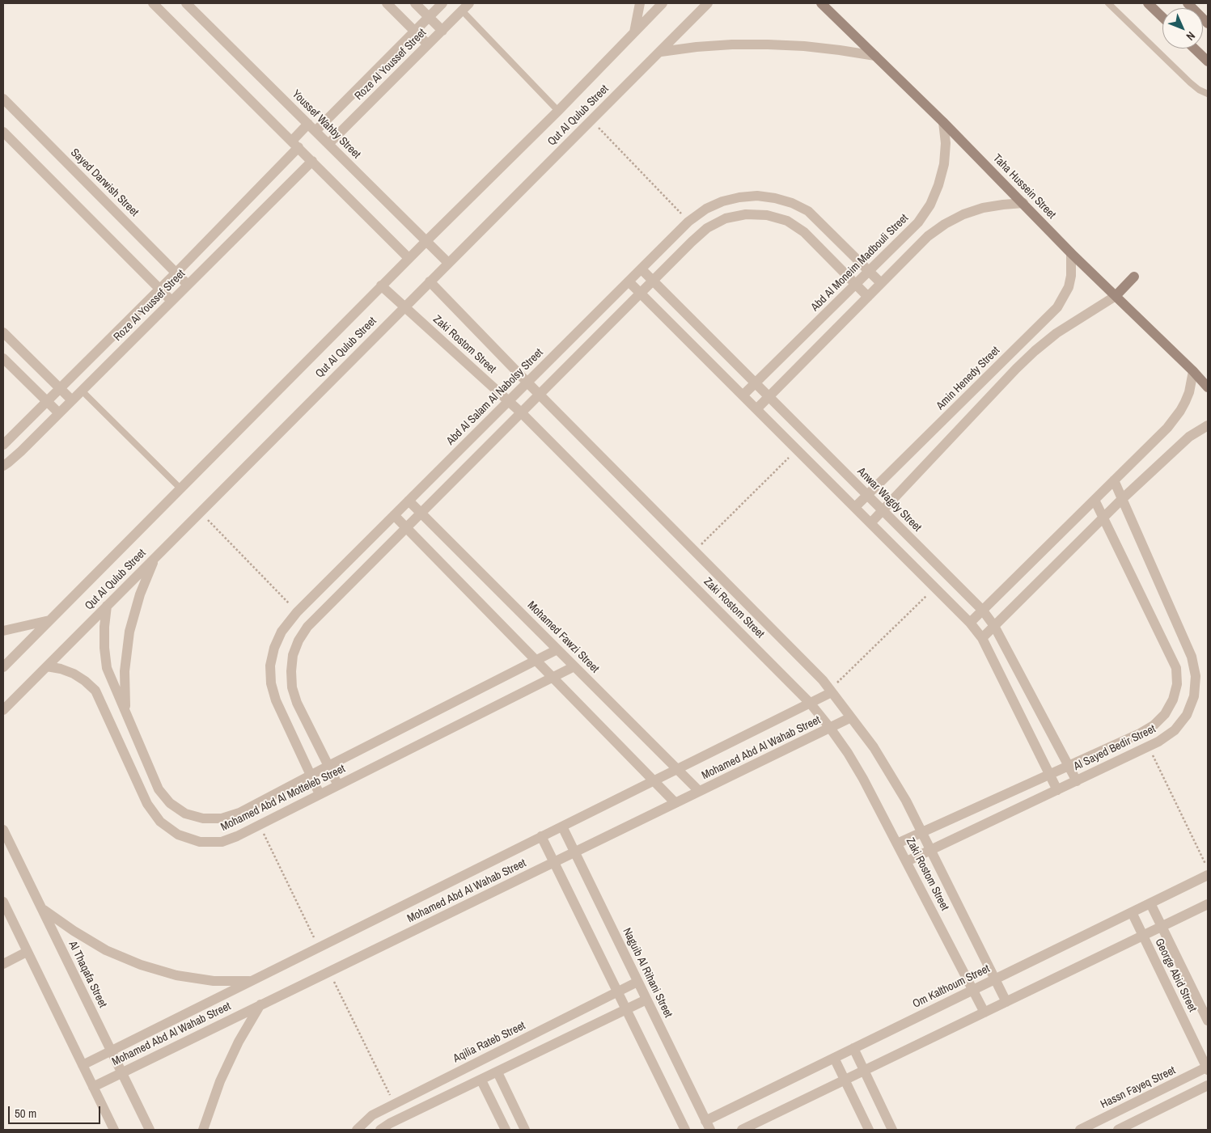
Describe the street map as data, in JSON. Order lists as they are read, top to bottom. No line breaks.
{"streets":{"street":["Roze Al Youssef Street","Qut Al Qulub Street","Youssef Wahby Street","Sayed Darwish Street","Taha Hussein Street","Abd Al Moneim Madbouli Street","Zaki Rostom Street","Amin Henedy Street","Abd Al Salam Al Nabolsy Street","Anwar Wagdy Street","Mohamed Fawzi Street","Mohamed Abd Al Wahab Street","Al Sayed Bedir Street","Mohamed Abd Al Motteleb Street","Naguib Al Rihani Street","Al Thaqafa Street","George Abid Street","Om Kalthoum Street","Aqilia Rateb Street","Hassn Fayeq Street"]},"crossings":[["Roze Al Youssef Street","Youssef Wahby Street"],["Roze Al Youssef Street","Sayed Darwish Street"],["Qut Al Qulub Street","Youssef Wahby Street"],["Qut Al Qulub Street","Zaki Rostom Street"],["Qut Al Qulub Street","Mohamed Abd Al Motteleb Street"],["Taha Hussein Street","Abd Al Moneim Madbouli Street"],["Taha Hussein Street","Amin Henedy Street"],["Abd Al Moneim Madbouli Street","Abd Al Salam Al Nabolsy Street"],["Abd Al Moneim Madbouli Street","Anwar Wagdy Street"],["Zaki Rostom Street","Abd Al Salam Al Nabolsy Street"],["Zaki Rostom Street","Mohamed Abd Al Wahab Street"],["Zaki Rostom Street","Al Sayed Bedir Street"],["Zaki Rostom Street","Om Kalthoum Street"],["Amin Henedy Street","Anwar Wagdy Street"],["Abd Al Salam Al Nabolsy Street","Anwar Wagdy Street"],["Abd Al Salam Al Nabolsy Street","Mohamed Fawzi Street"],["Abd Al Salam Al Nabolsy Street","Mohamed Abd Al Motteleb Street"],["Anwar Wagdy Street","Al Sayed Bedir Street"],["Mohamed Fawzi Street","Mohamed Abd Al Wahab Street"],["Mohamed Fawzi Street","Mohamed Abd Al Motteleb Street"],["Mohamed Abd Al Wahab Street","Naguib Al Rihani Street"],["Mohamed Abd Al Wahab Street","Al Thaqafa Street"],["Naguib Al Rihani Street","Om Kalthoum Street"],["Naguib Al Rihani Street","Aqilia Rateb Street"],["George Abid Street","Om Kalthoum Street"],["George Abid Street","Hassn Fayeq Street"]],"scale_bar":"50 m","north":"bottom right"}
